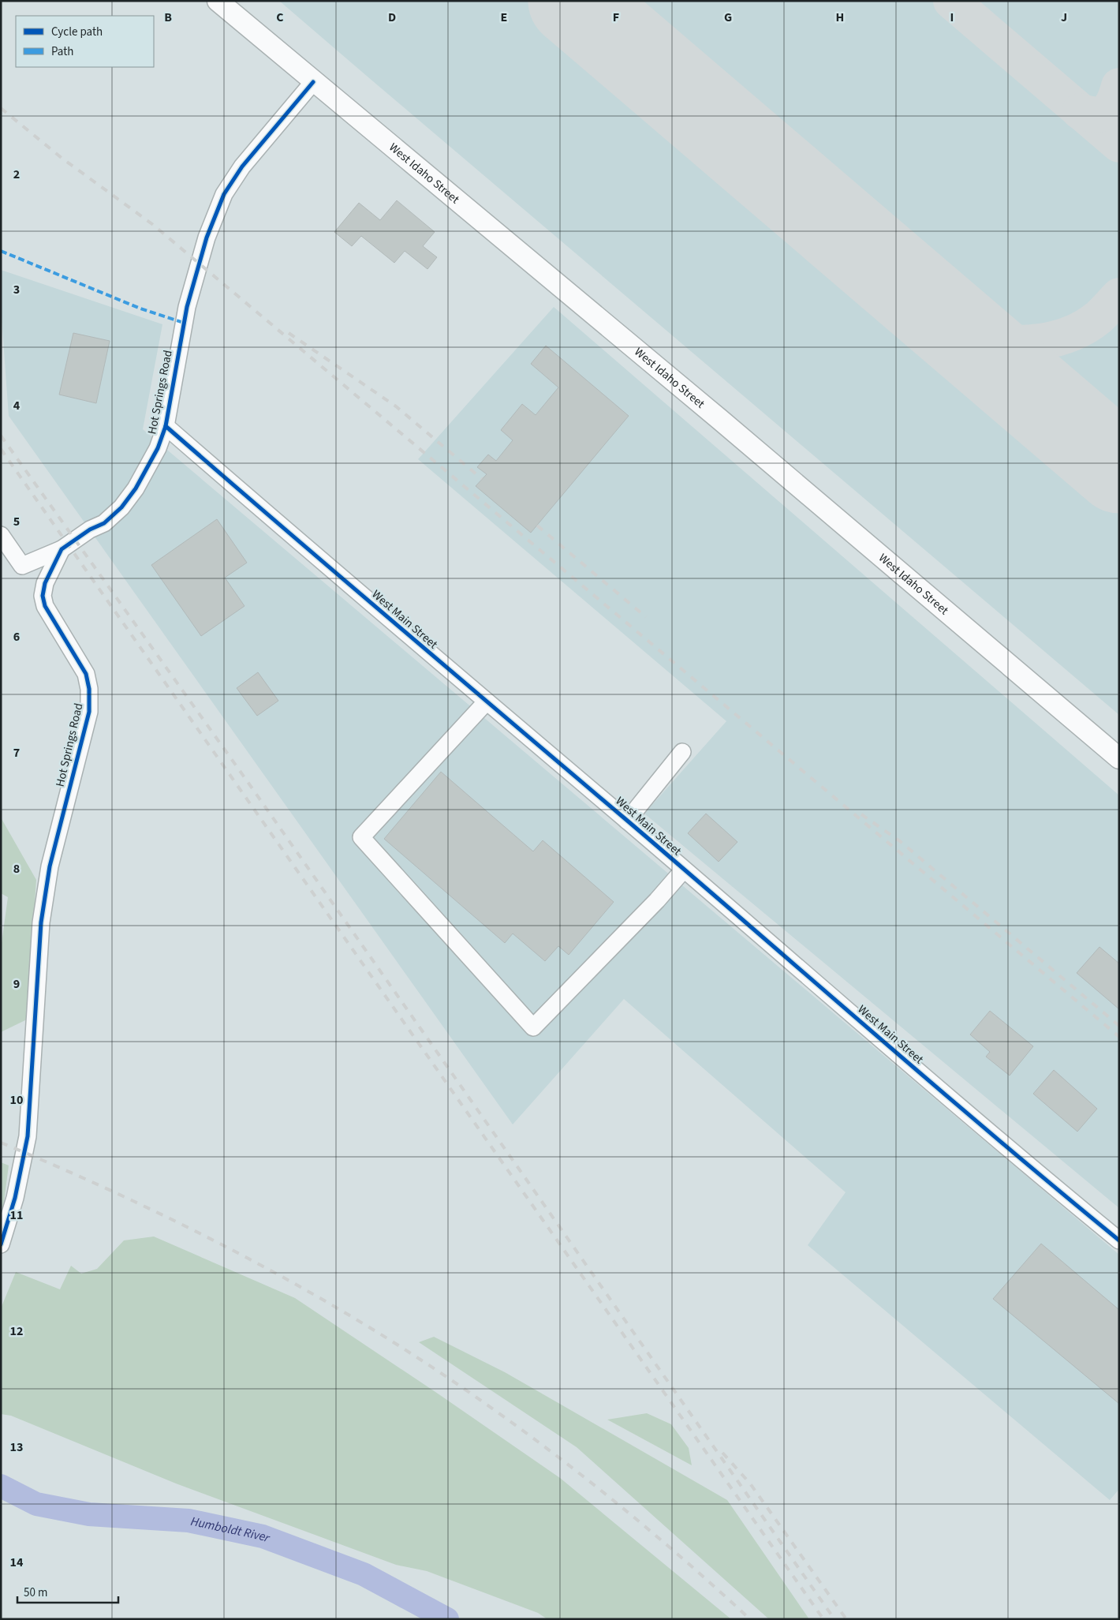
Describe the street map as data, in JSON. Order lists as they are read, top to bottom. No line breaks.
{"streets":{"main road":["West Idaho Street"],"street":["Hot Springs Road","West Main Street"]},"crossings":[["West Idaho Street","Hot Springs Road"],["Hot Springs Road","West Main Street"]],"water":["Humboldt River"],"legend":["Cycle path","Path"],"scale_bar":"50 m","grid":{"columns":["B","C","D","E","F","G","H","I","J"],"rows":["2","3","4","5","6","7","8","9","10","11","12","13","14"]}}
